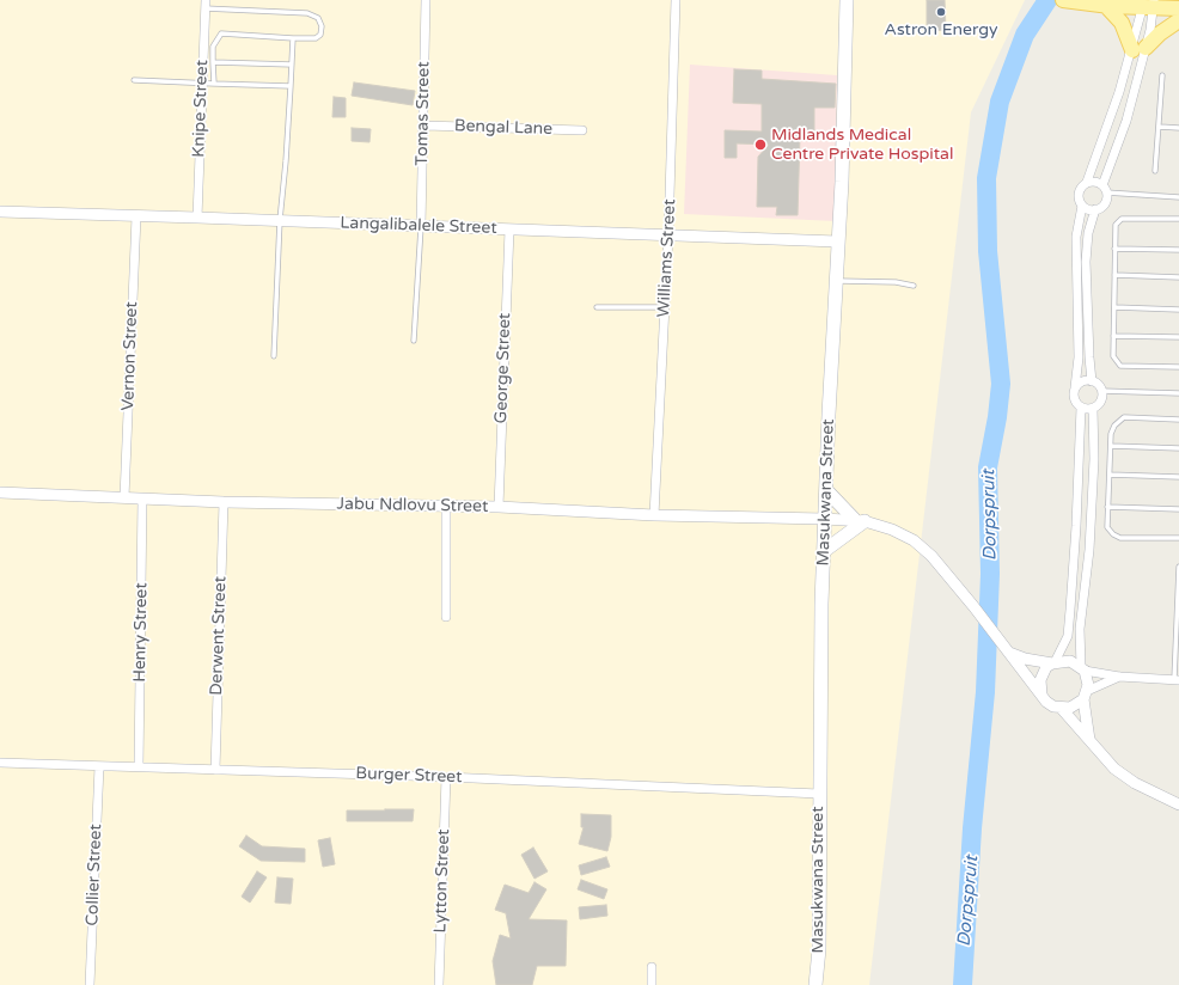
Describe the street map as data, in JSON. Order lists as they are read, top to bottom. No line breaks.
{"streets":{"main road":["Masukwana Street"],"street":["Knipe Street","Tomas Street","Bengal Lane","Langalibalele Street","Williams Street","Vernon Street","George Street","Jabu Ndlovu Street","Henry Street","Derwent Street","Burger Street","Collier Street","Lytton Street"]},"crossings":[["Knipe Street","Langalibalele Street"],["Tomas Street","Bengal Lane"],["Tomas Street","Langalibalele Street"],["Langalibalele Street","Williams Street"],["Langalibalele Street","Vernon Street"],["Langalibalele Street","George Street"],["Langalibalele Street","Masukwana Street"],["Williams Street","Jabu Ndlovu Street"],["Vernon Street","Jabu Ndlovu Street"],["George Street","Jabu Ndlovu Street"],["Masukwana Street","Jabu Ndlovu Street"],["Masukwana Street","Burger Street"],["Jabu Ndlovu Street","Henry Street"],["Jabu Ndlovu Street","Derwent Street"],["Henry Street","Burger Street"],["Derwent Street","Burger Street"],["Burger Street","Collier Street"],["Burger Street","Lytton Street"]],"water":["Dorpspruit"],"places":["Astron Energy","Midlands Medical Centre Private Hospital"]}
